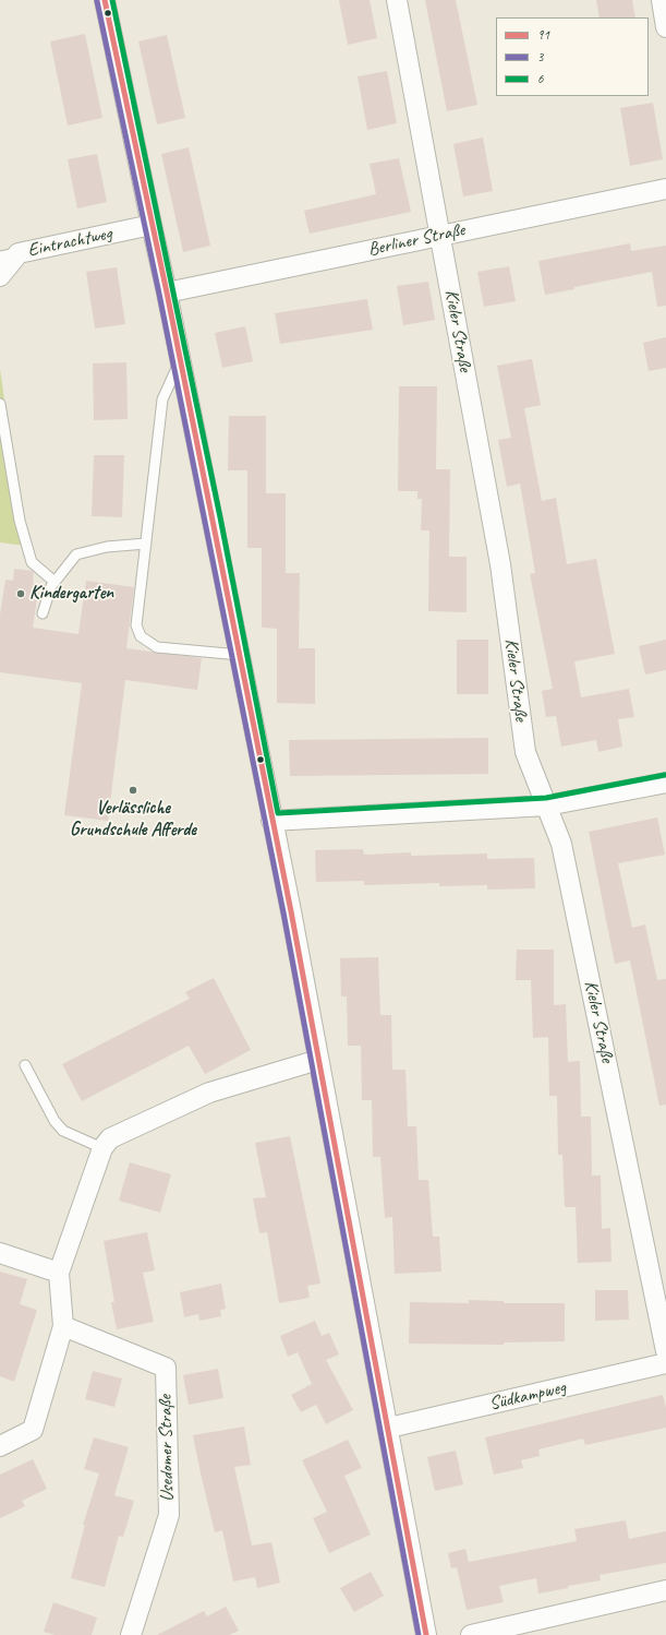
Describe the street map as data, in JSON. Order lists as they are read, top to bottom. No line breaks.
{"streets":{"street":["Berliner Straße","Eintrachtweg","Kieler Straße","Südkampweg","Usedomer Straße"]},"crossings":[["Berliner Straße","Kieler Straße"]],"places":["Kindergarten","Verlässliche Grundschule Afferde"],"lines":["transit line 91","transit line 6","transit line 3"],"legend":["91","3","6"]}
